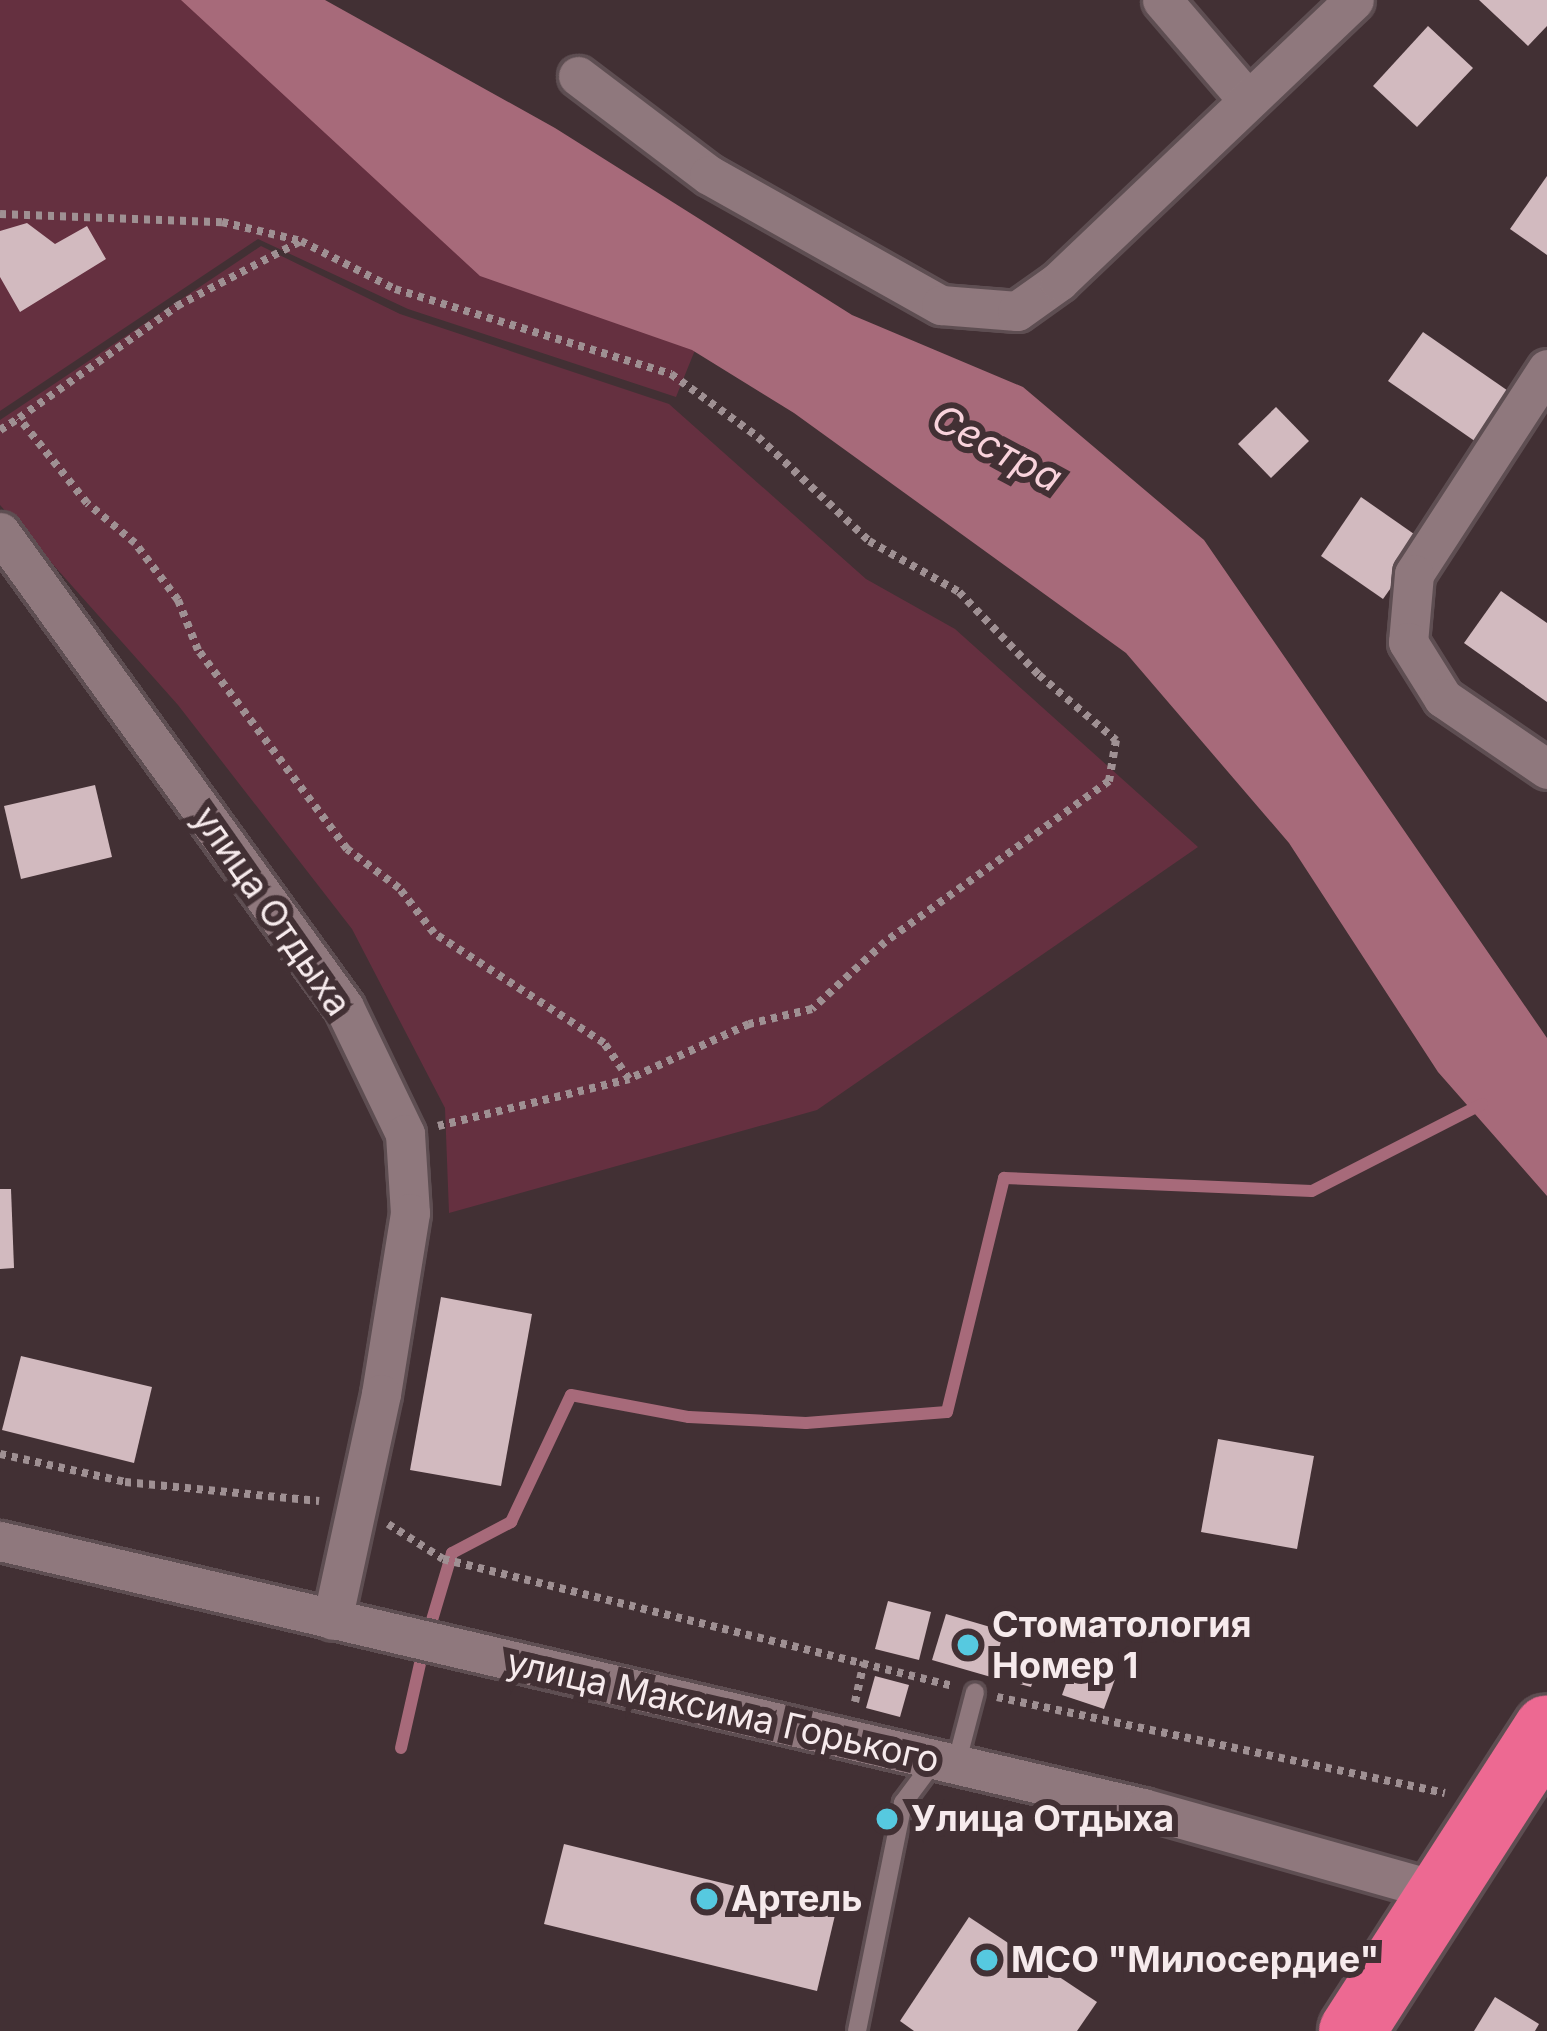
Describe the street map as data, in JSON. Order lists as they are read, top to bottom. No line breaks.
{"streets":{"street":["улица Отдыха","улица Максима Горького"]},"crossings":[["улица Отдыха","улица Максима Горького"]],"water":["Сестра"],"places":["Стоматология Номер 1","Улица Отдыха","Артель","МСО \"Милосердие\""]}
